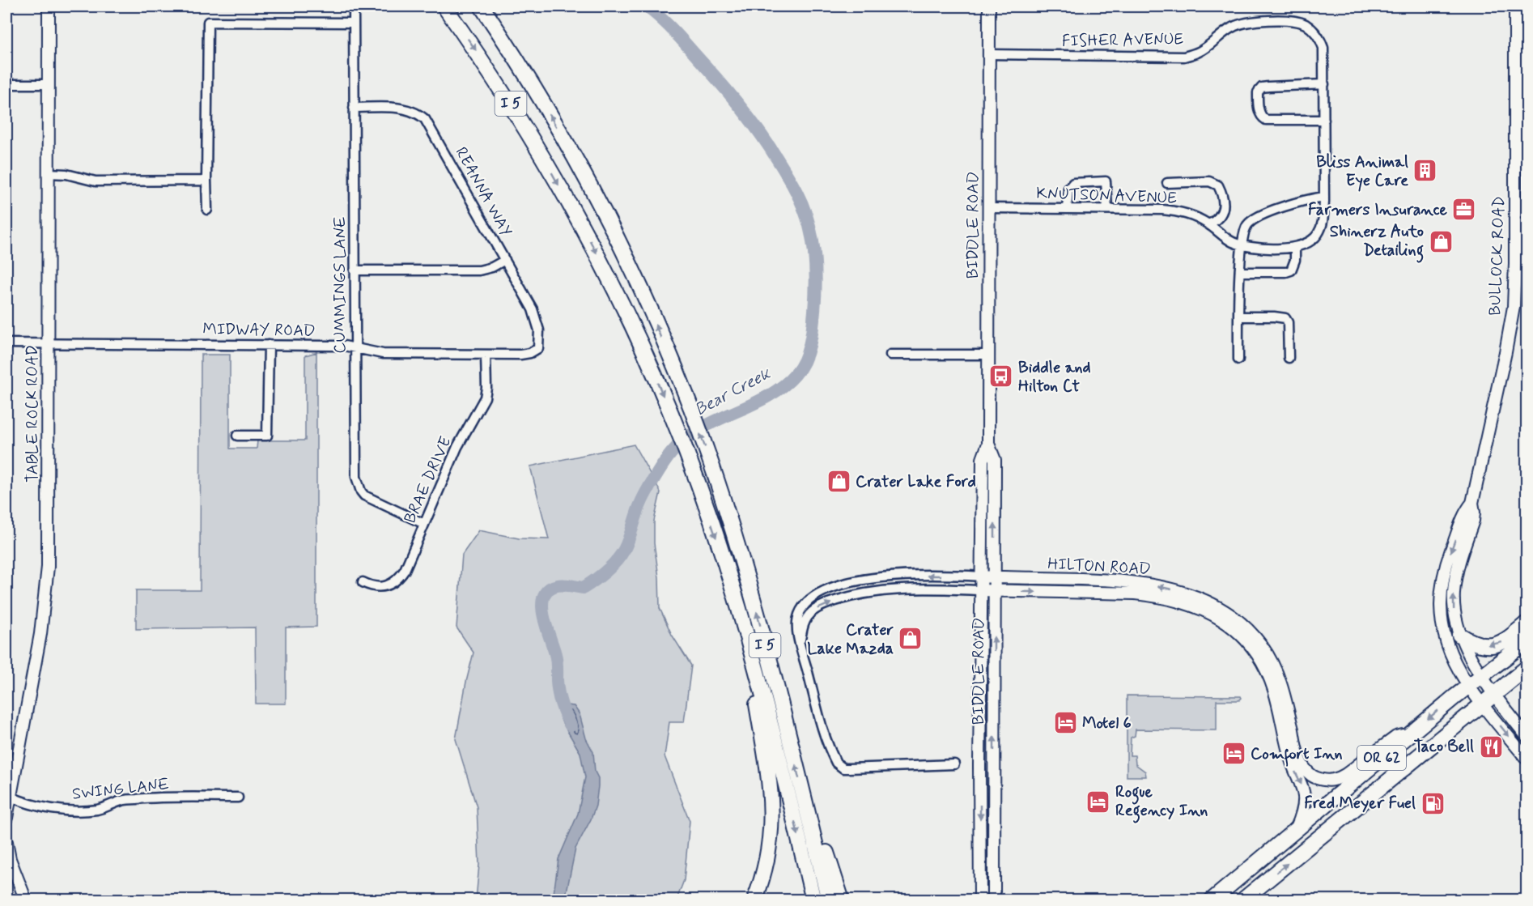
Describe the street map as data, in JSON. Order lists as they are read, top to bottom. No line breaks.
{"streets":{"highway":["I 5","OR 62"],"main road":["BIDDLE ROAD","BULLOCK ROAD","TABLE ROCK ROAD","HILTON ROAD"],"street":["FISHER AVENUE","REANNA WAY","KNUTSON AVENUE","CUMMINGS LANE","MIDWAY ROAD","BRAE DRIVE","SWING LANE"]},"crossings":[["FISHER AVENUE","BIDDLE ROAD"],["REANNA WAY","CUMMINGS LANE"],["REANNA WAY","MIDWAY ROAD"],["KNUTSON AVENUE","BIDDLE ROAD"],["BIDDLE ROAD","HILTON ROAD"],["BULLOCK ROAD","OR 62"],["CUMMINGS LANE","MIDWAY ROAD"],["CUMMINGS LANE","BRAE DRIVE"],["MIDWAY ROAD","TABLE ROCK ROAD"],["MIDWAY ROAD","BRAE DRIVE"],["TABLE ROCK ROAD","SWING LANE"],["HILTON ROAD","OR 62"]],"water":["Bear Creek"],"places":{"building":["Bliss Animal Eye Care"],"office":["Farmers Insurance"],"shop":["Shinerz Auto Detailing","Crater Lake Ford","Crater Lake Mazda"],"bus stop":["Biddle and Hilton Ct"],"hotel":["Motel 6","Comfort Inn","Rogue Regency Inn"],"restaurant":["Taco Bell"],"fuel station":["Fred Meyer Fuel"]}}
